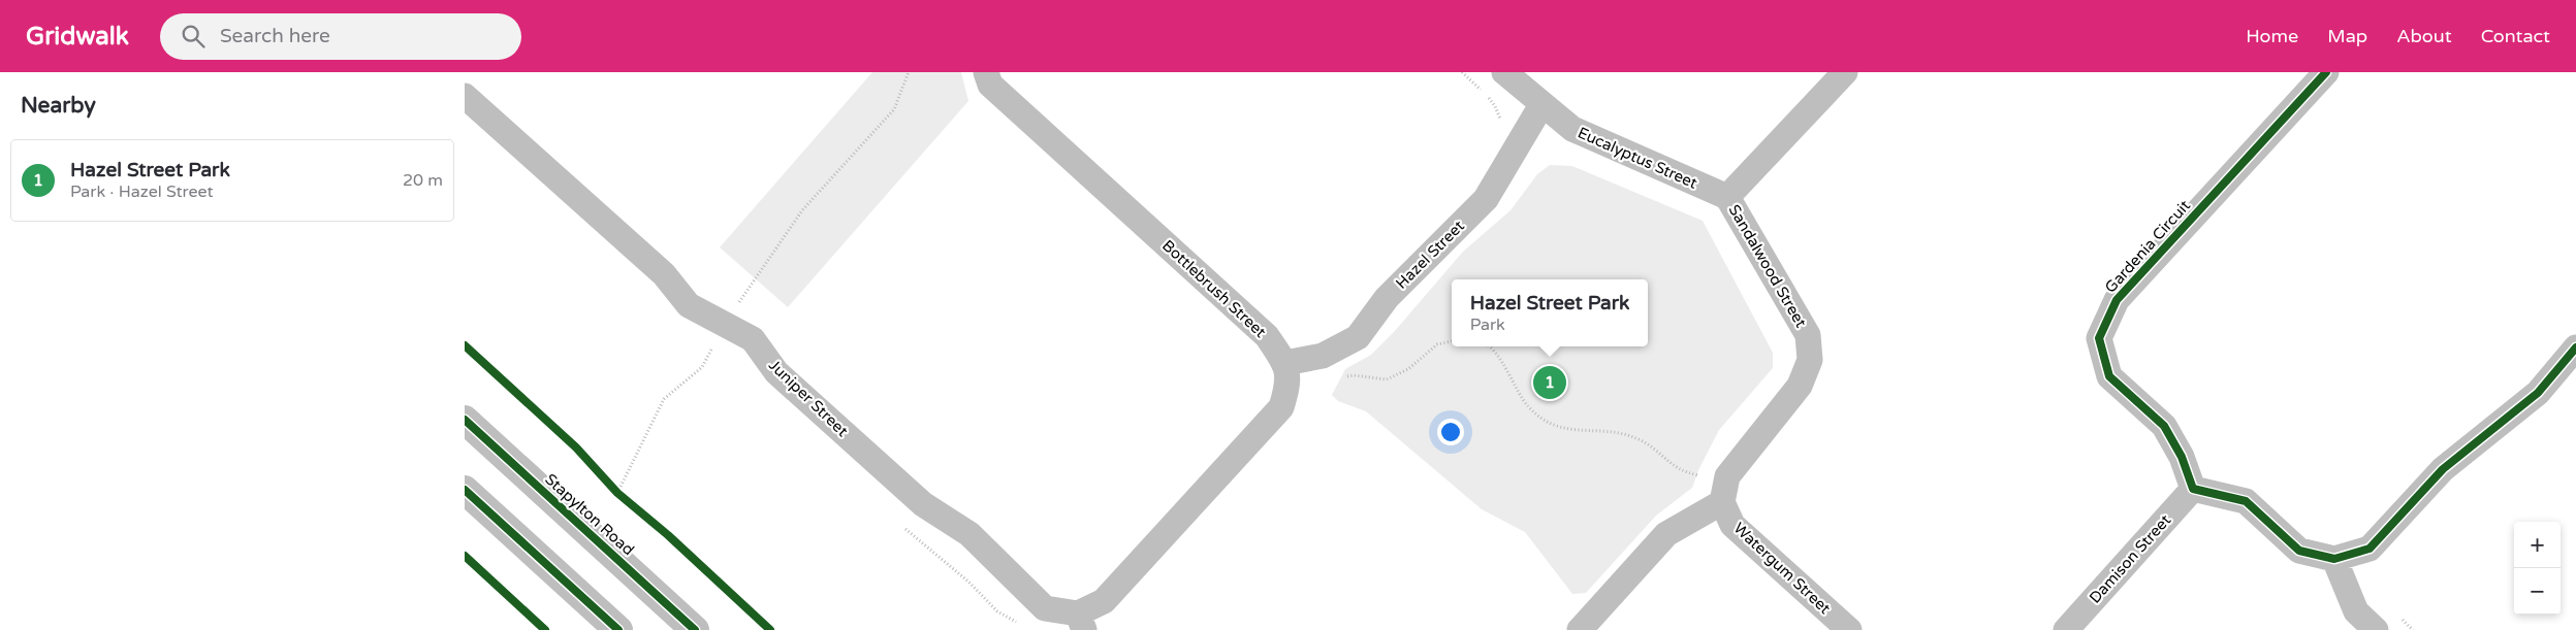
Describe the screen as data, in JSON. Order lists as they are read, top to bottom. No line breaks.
{"streets":{"main road":["Stapylton Road"],"street":["Eucalyptus Street","Gardenia Circuit","Hazel Street","Sandalwood Street","Bottlebrush Street","Juniper Street","Damison Street","Watergum Street"]},"crossings":[["Eucalyptus Street","Hazel Street"],["Eucalyptus Street","Sandalwood Street"],["Gardenia Circuit","Damison Street"],["Hazel Street","Bottlebrush Street"],["Sandalwood Street","Watergum Street"]],"page":{"header":"Gridwalk","search":"Search here","nav":["Home","Map","About","Contact"],"heading":"Nearby","list":[{"mark":"1","name":"Hazel Street Park","note":"Park · Hazel Street","value":"20 m"}],"popup":["Hazel Street Park","Park"],"pins":"1","map_buttons":["+","−"]}}
